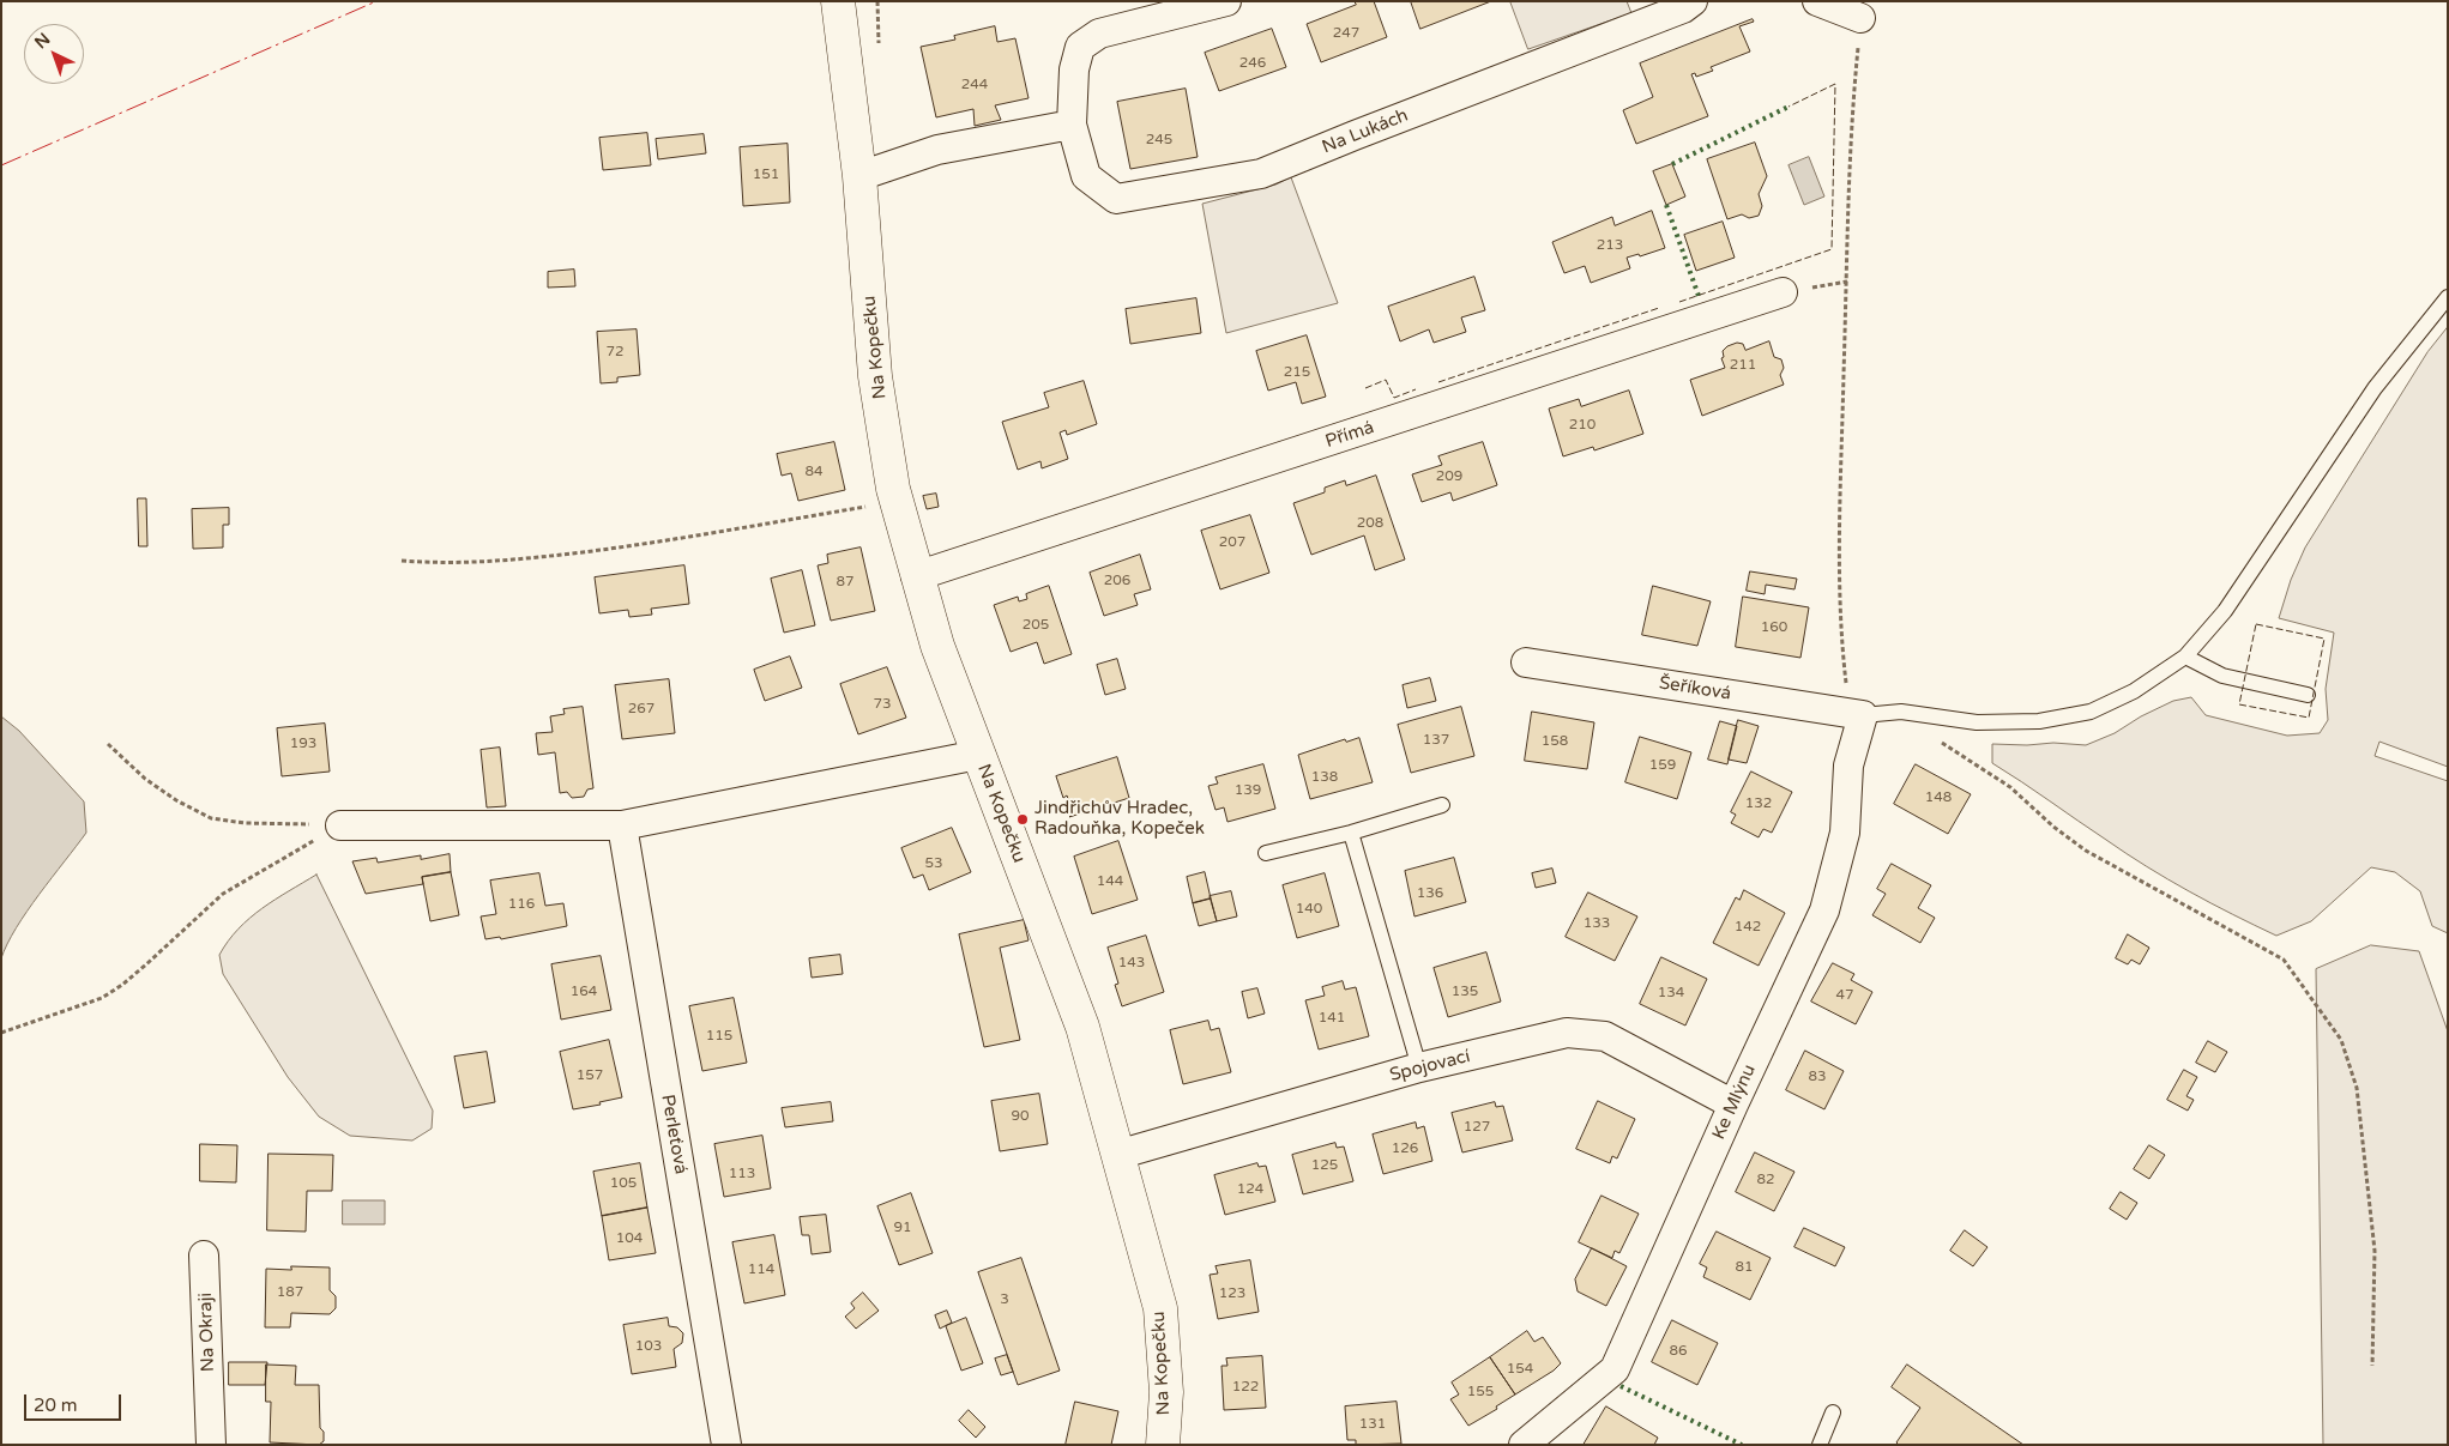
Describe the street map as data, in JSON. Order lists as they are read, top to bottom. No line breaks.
{"streets":{"street":["Na Lukách","Na Kopečku","Přímá","Šeříková","Spojovací","Ke Mlýnu","Perleťová","Na Okraji"]},"crossings":[["Na Kopečku","Přímá"],["Na Kopečku","Spojovací"],["Šeříková","Ke Mlýnu"],["Spojovací","Ke Mlýnu"]],"places":["Jindřichův Hradec, Radouňka, Kopeček"],"house_numbers":["247","246","244","245","151","213","72","211","215","210","84","209","208","207","206","87","205","160","73","267","137","158","193","159","138","139","148","132","53","144","136","116","140","133","142","143","164","135","134","47","141","115","157","83","90","127","126","125","113","82","105","124","91","104","81","114","187","123","3","103","86","154","122","155","131"],"scale_bar":"20 m","north":"top left"}
